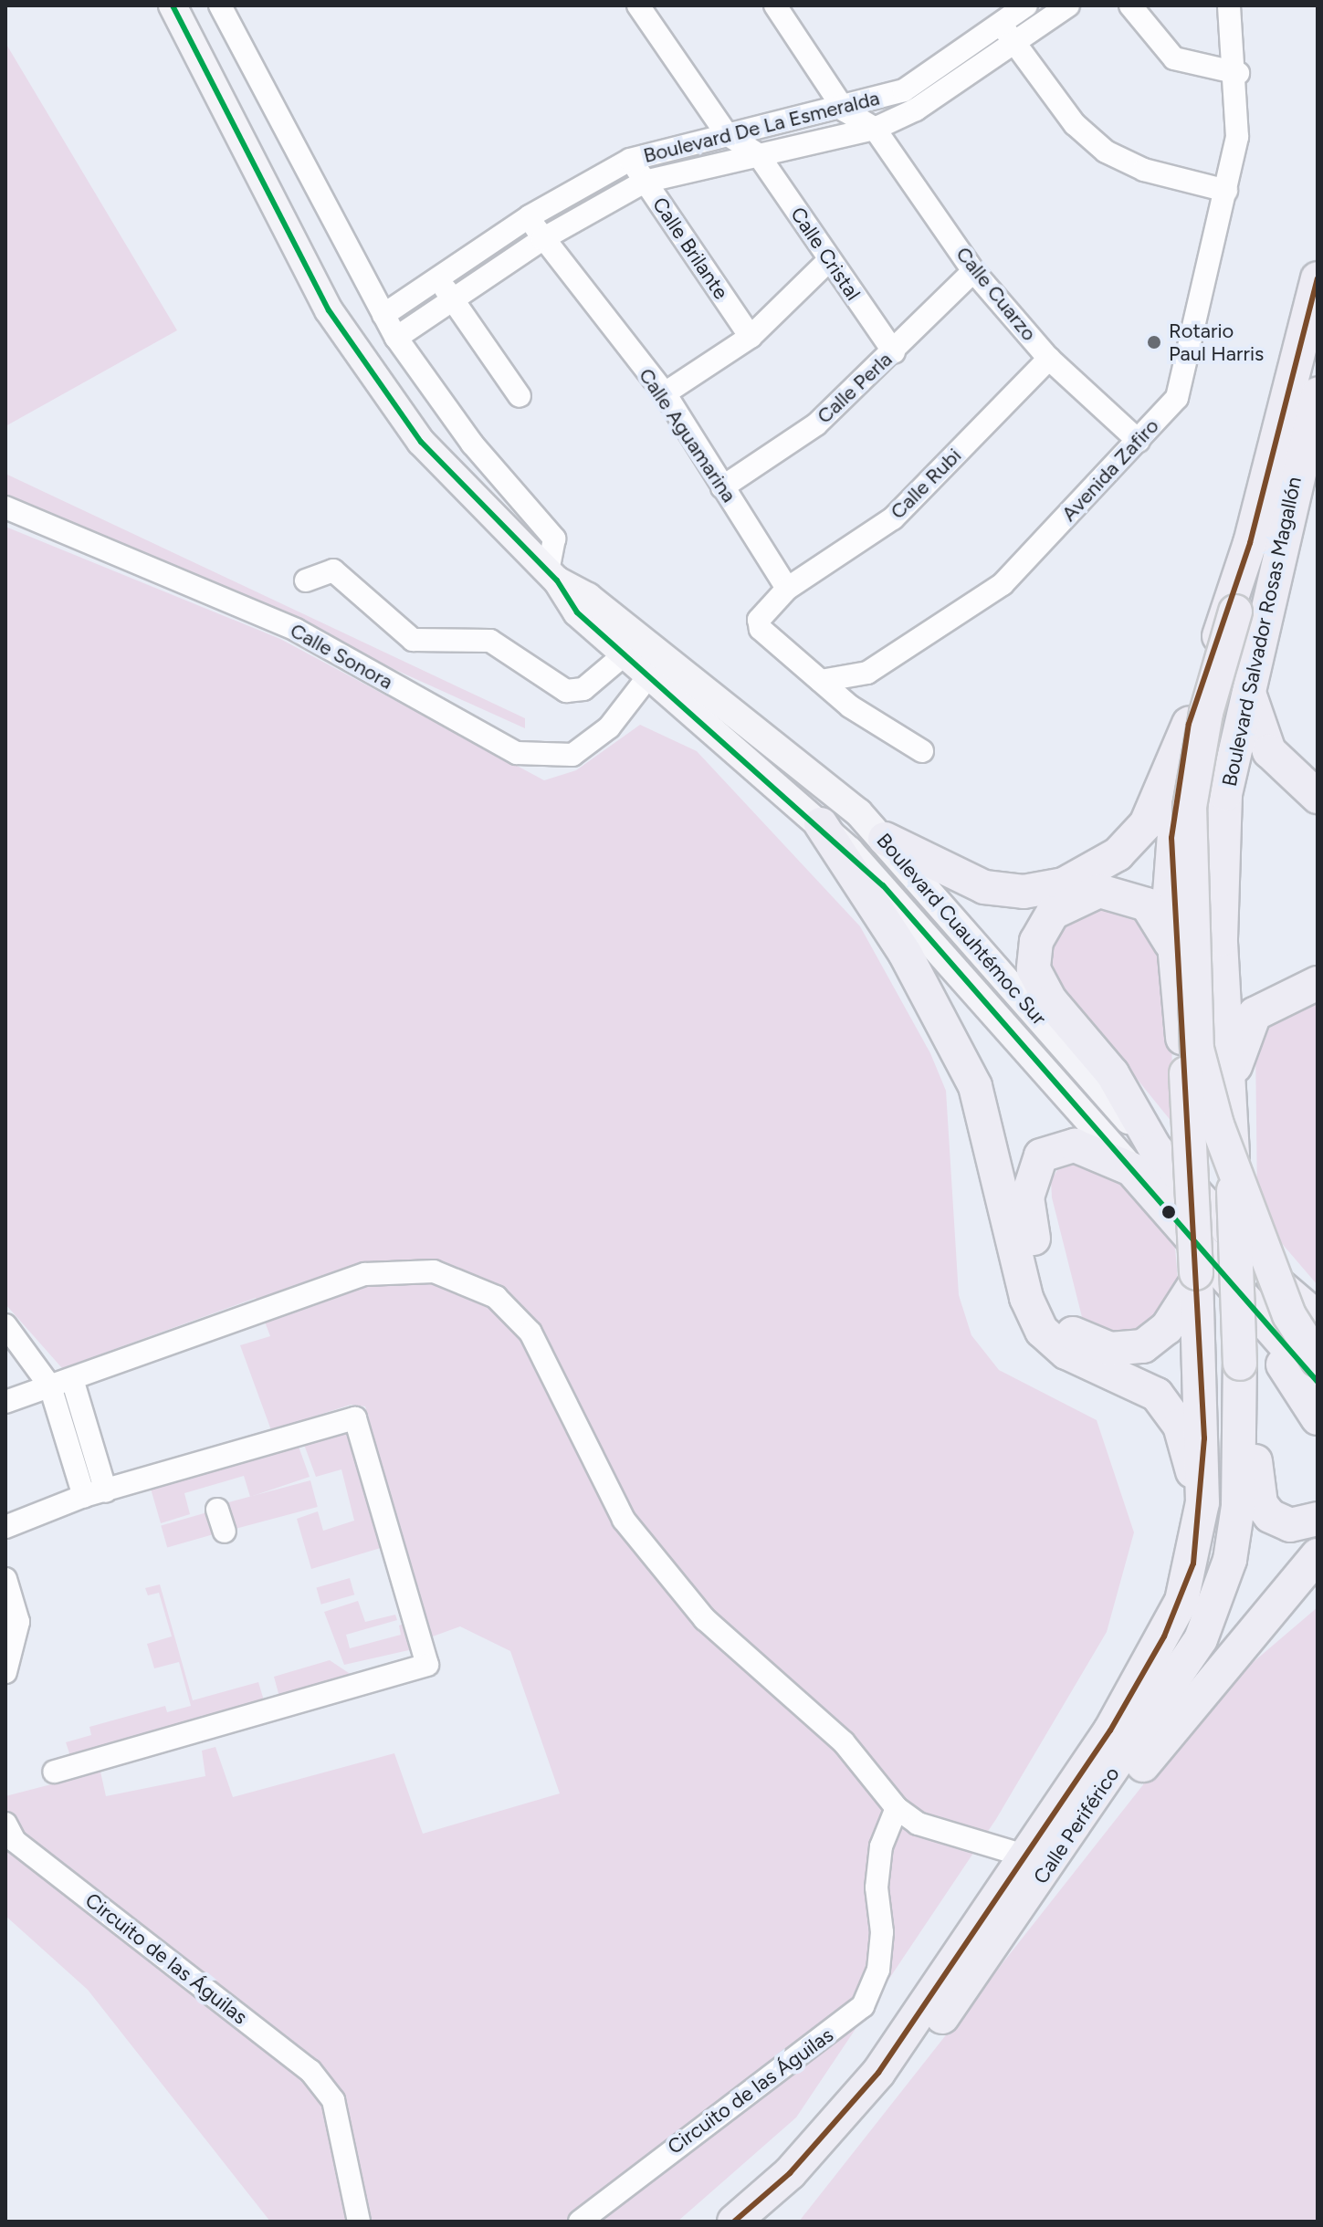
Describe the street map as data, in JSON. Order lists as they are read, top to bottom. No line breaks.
{"streets":{"highway":["Boulevard Salvador Rosas Magallón","Boulevard Cuauhtémoc Sur","Calle Periférico"],"street":["Boulevard De La Esmeralda","Calle Brilante","Calle Cristal","Calle Cuarzo","Calle Perla","Calle Aguamarina","Avenida Zafiro","Calle Rubi","Calle Sonora","Circuito de las Águilas"]},"crossings":[["Boulevard De La Esmeralda","Calle Brilante"],["Boulevard De La Esmeralda","Calle Cristal"],["Boulevard De La Esmeralda","Calle Cuarzo"],["Boulevard De La Esmeralda","Calle Aguamarina"],["Calle Cristal","Calle Perla"],["Calle Cuarzo","Calle Perla"],["Calle Cuarzo","Avenida Zafiro"],["Calle Cuarzo","Calle Rubi"],["Calle Perla","Calle Aguamarina"],["Calle Aguamarina","Calle Rubi"],["Boulevard Salvador Rosas Magallón","Calle Periférico"],["Calle Sonora","Boulevard Cuauhtémoc Sur"]],"places":["Rotario Paul Harris"]}
